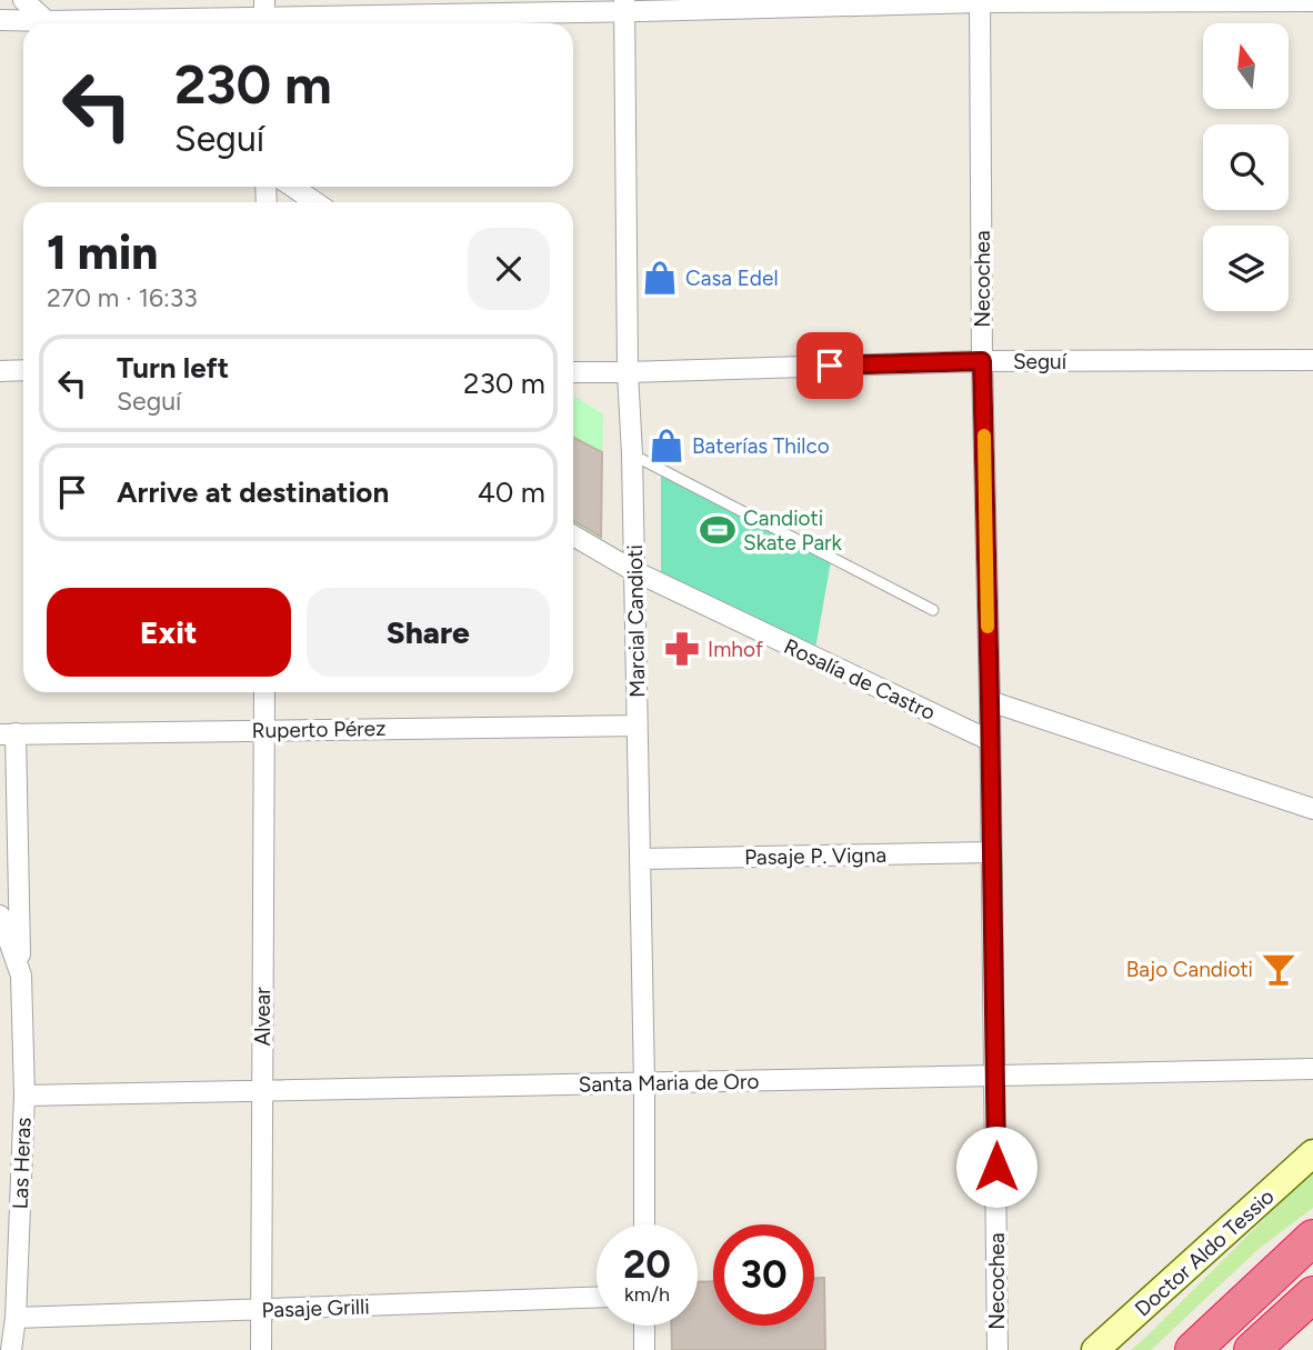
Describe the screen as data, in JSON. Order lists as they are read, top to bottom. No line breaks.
{"streets":{"main road":["Doctor Aldo Tessio"],"street":["Necochea","Seguí","Marcial Candioti","Rosalía de Castro","Ruperto Pérez","Pasaje P. Vigna","Alvear","Santa Maria de Oro","Las Heras","Pasaje Grilli"]},"crossings":[["Necochea","Seguí"],["Necochea","Rosalía de Castro"],["Necochea","Pasaje P. Vigna"],["Necochea","Santa Maria de Oro"],["Seguí","Marcial Candioti"],["Marcial Candioti","Rosalía de Castro"],["Marcial Candioti","Ruperto Pérez"],["Marcial Candioti","Pasaje P. Vigna"],["Marcial Candioti","Santa Maria de Oro"],["Ruperto Pérez","Alvear"],["Ruperto Pérez","Las Heras"],["Alvear","Santa Maria de Oro"],["Alvear","Pasaje Grilli"],["Santa Maria de Oro","Las Heras"],["Las Heras","Pasaje Grilli"]],"places":{"shop":["Casa Edel","Baterías Thilco"],"sports":["Candioti Skate Park"],"pharmacy":["Imhof"],"bar":["Bajo Candioti"]},"north":"top","page":{"turn":["230 m","Seguí"],"heading":["1 min","270 m · 16:33"],"list":[{"name":"Turn left","note":"Seguí","value":"230 m"},{"name":"Arrive at destination","value":"40 m"}],"buttons":["Exit","Share"],"speed":"20 km/h","limit":"30"}}
